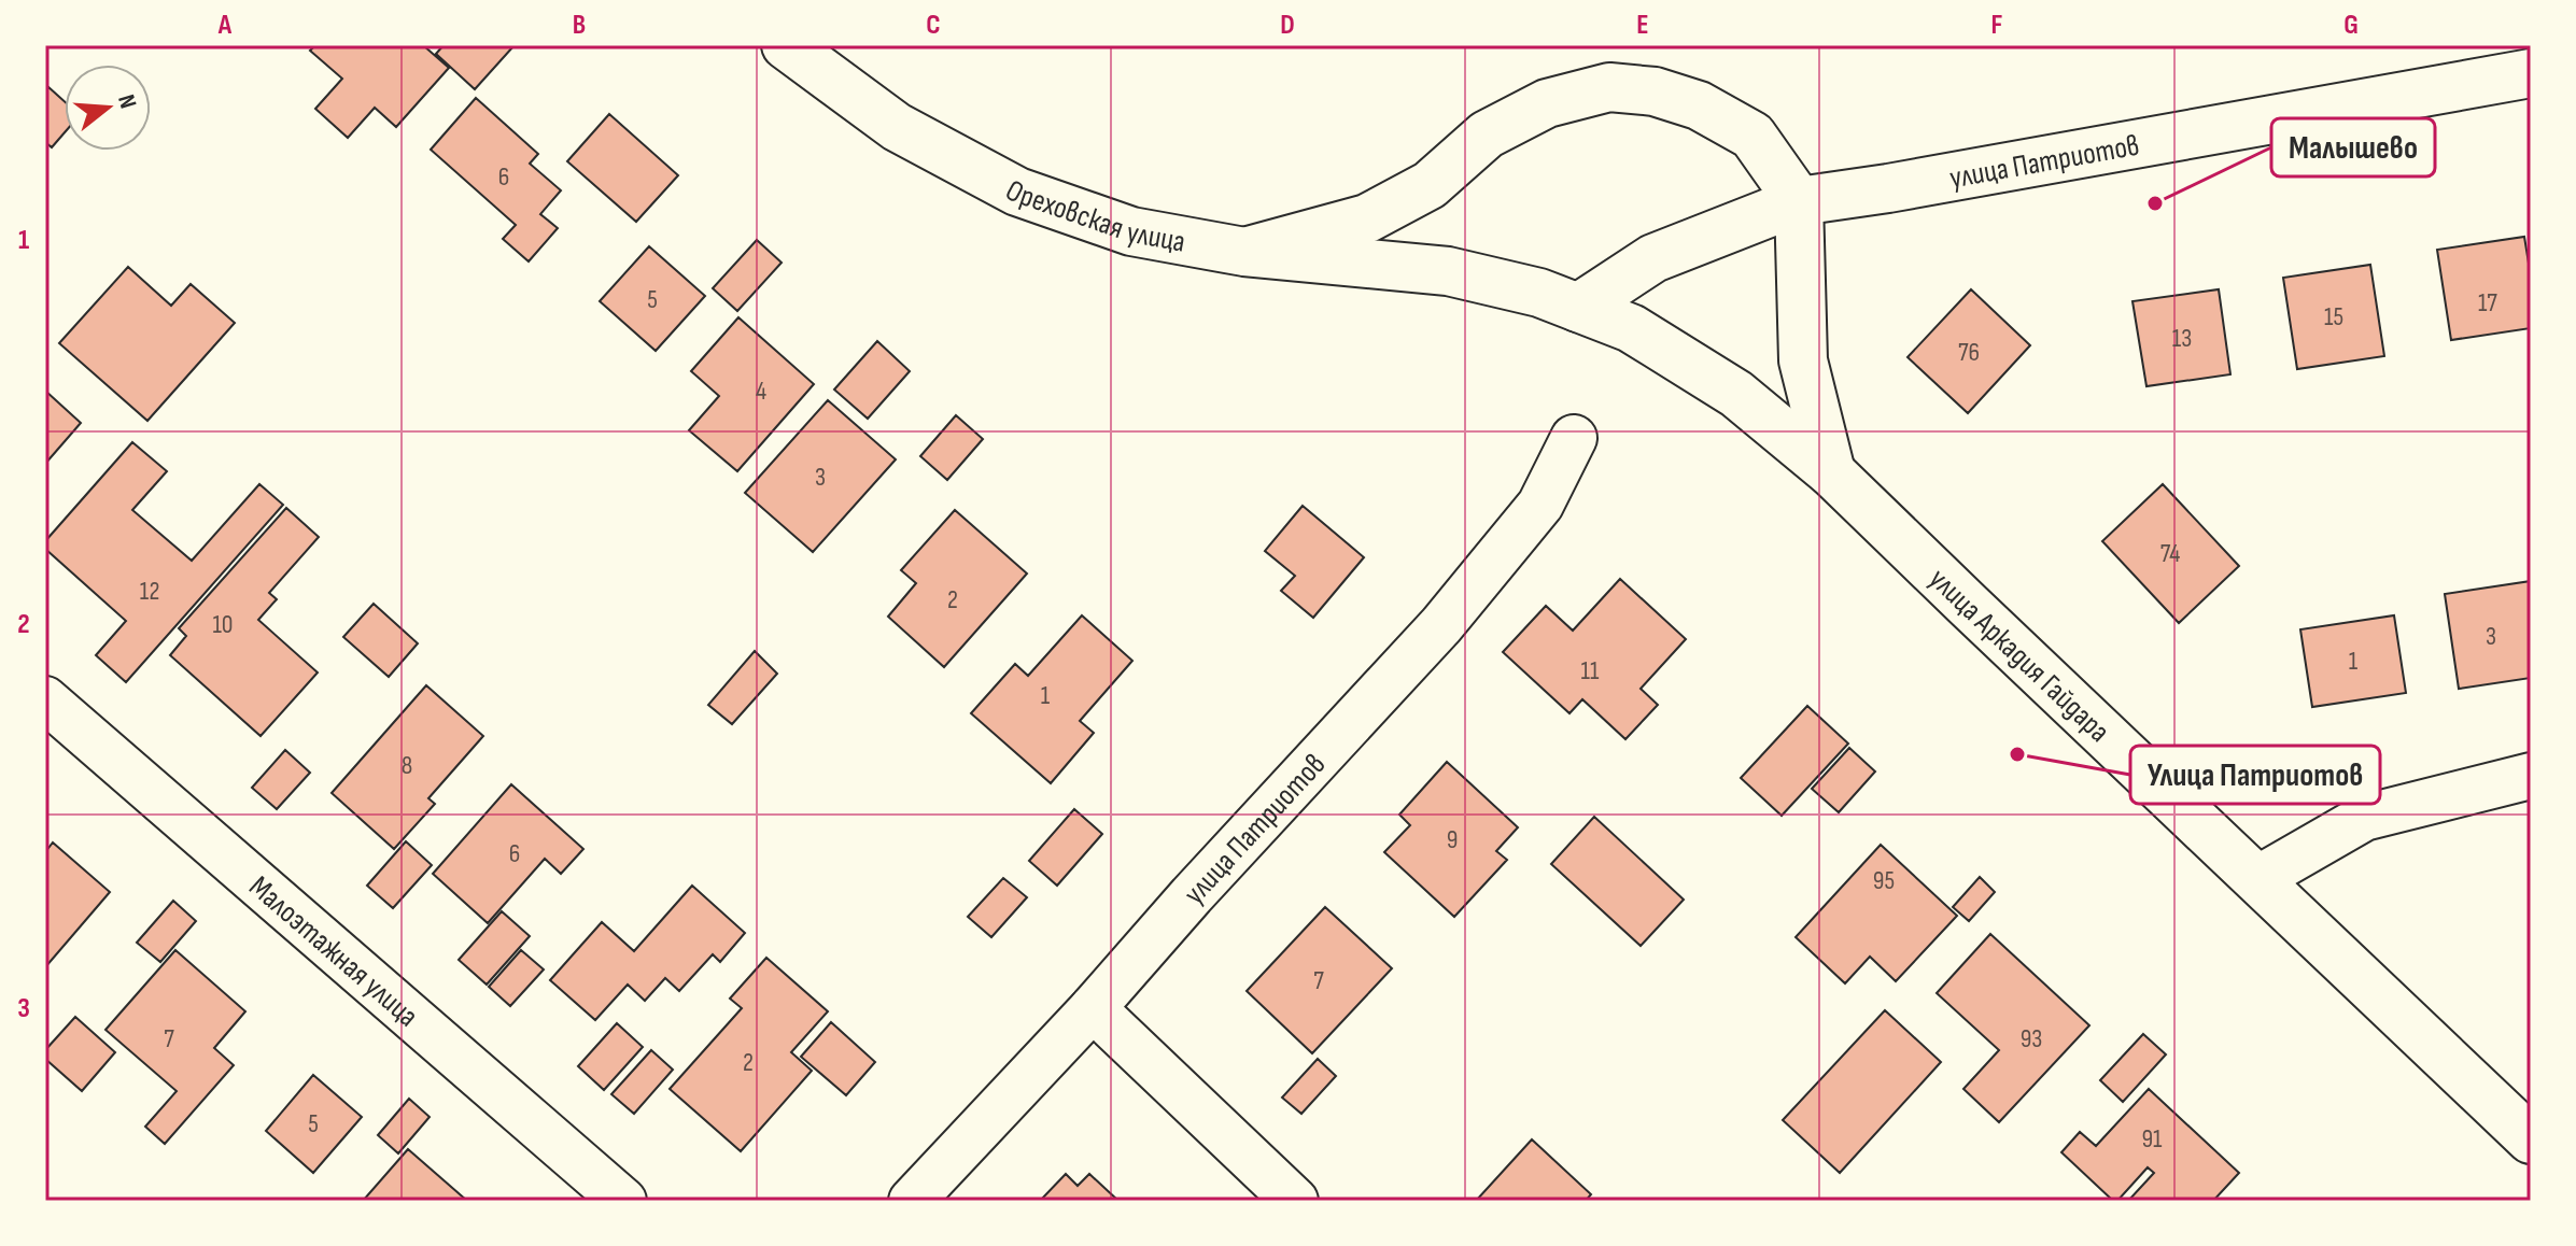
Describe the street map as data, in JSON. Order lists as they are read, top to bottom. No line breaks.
{"streets":{"main road":["улица Патриотов","Ореховская улица","улица Аркадия Гайдара"],"street":["Малоэтажная улица"]},"crossings":[["улица Патриотов","улица Аркадия Гайдара"],["Ореховская улица","улица Аркадия Гайдара"]],"places":["Малышево","Улица Патриотов"],"house_numbers":["6","5","17","15","13","76","4","3","74","12","2","10","3","1","11","1","8","9","6","95","7","7","93","2","5","91"],"north":"right","grid":{"columns":["A","B","C","D","E","F","G"],"rows":["1","2","3"]}}
